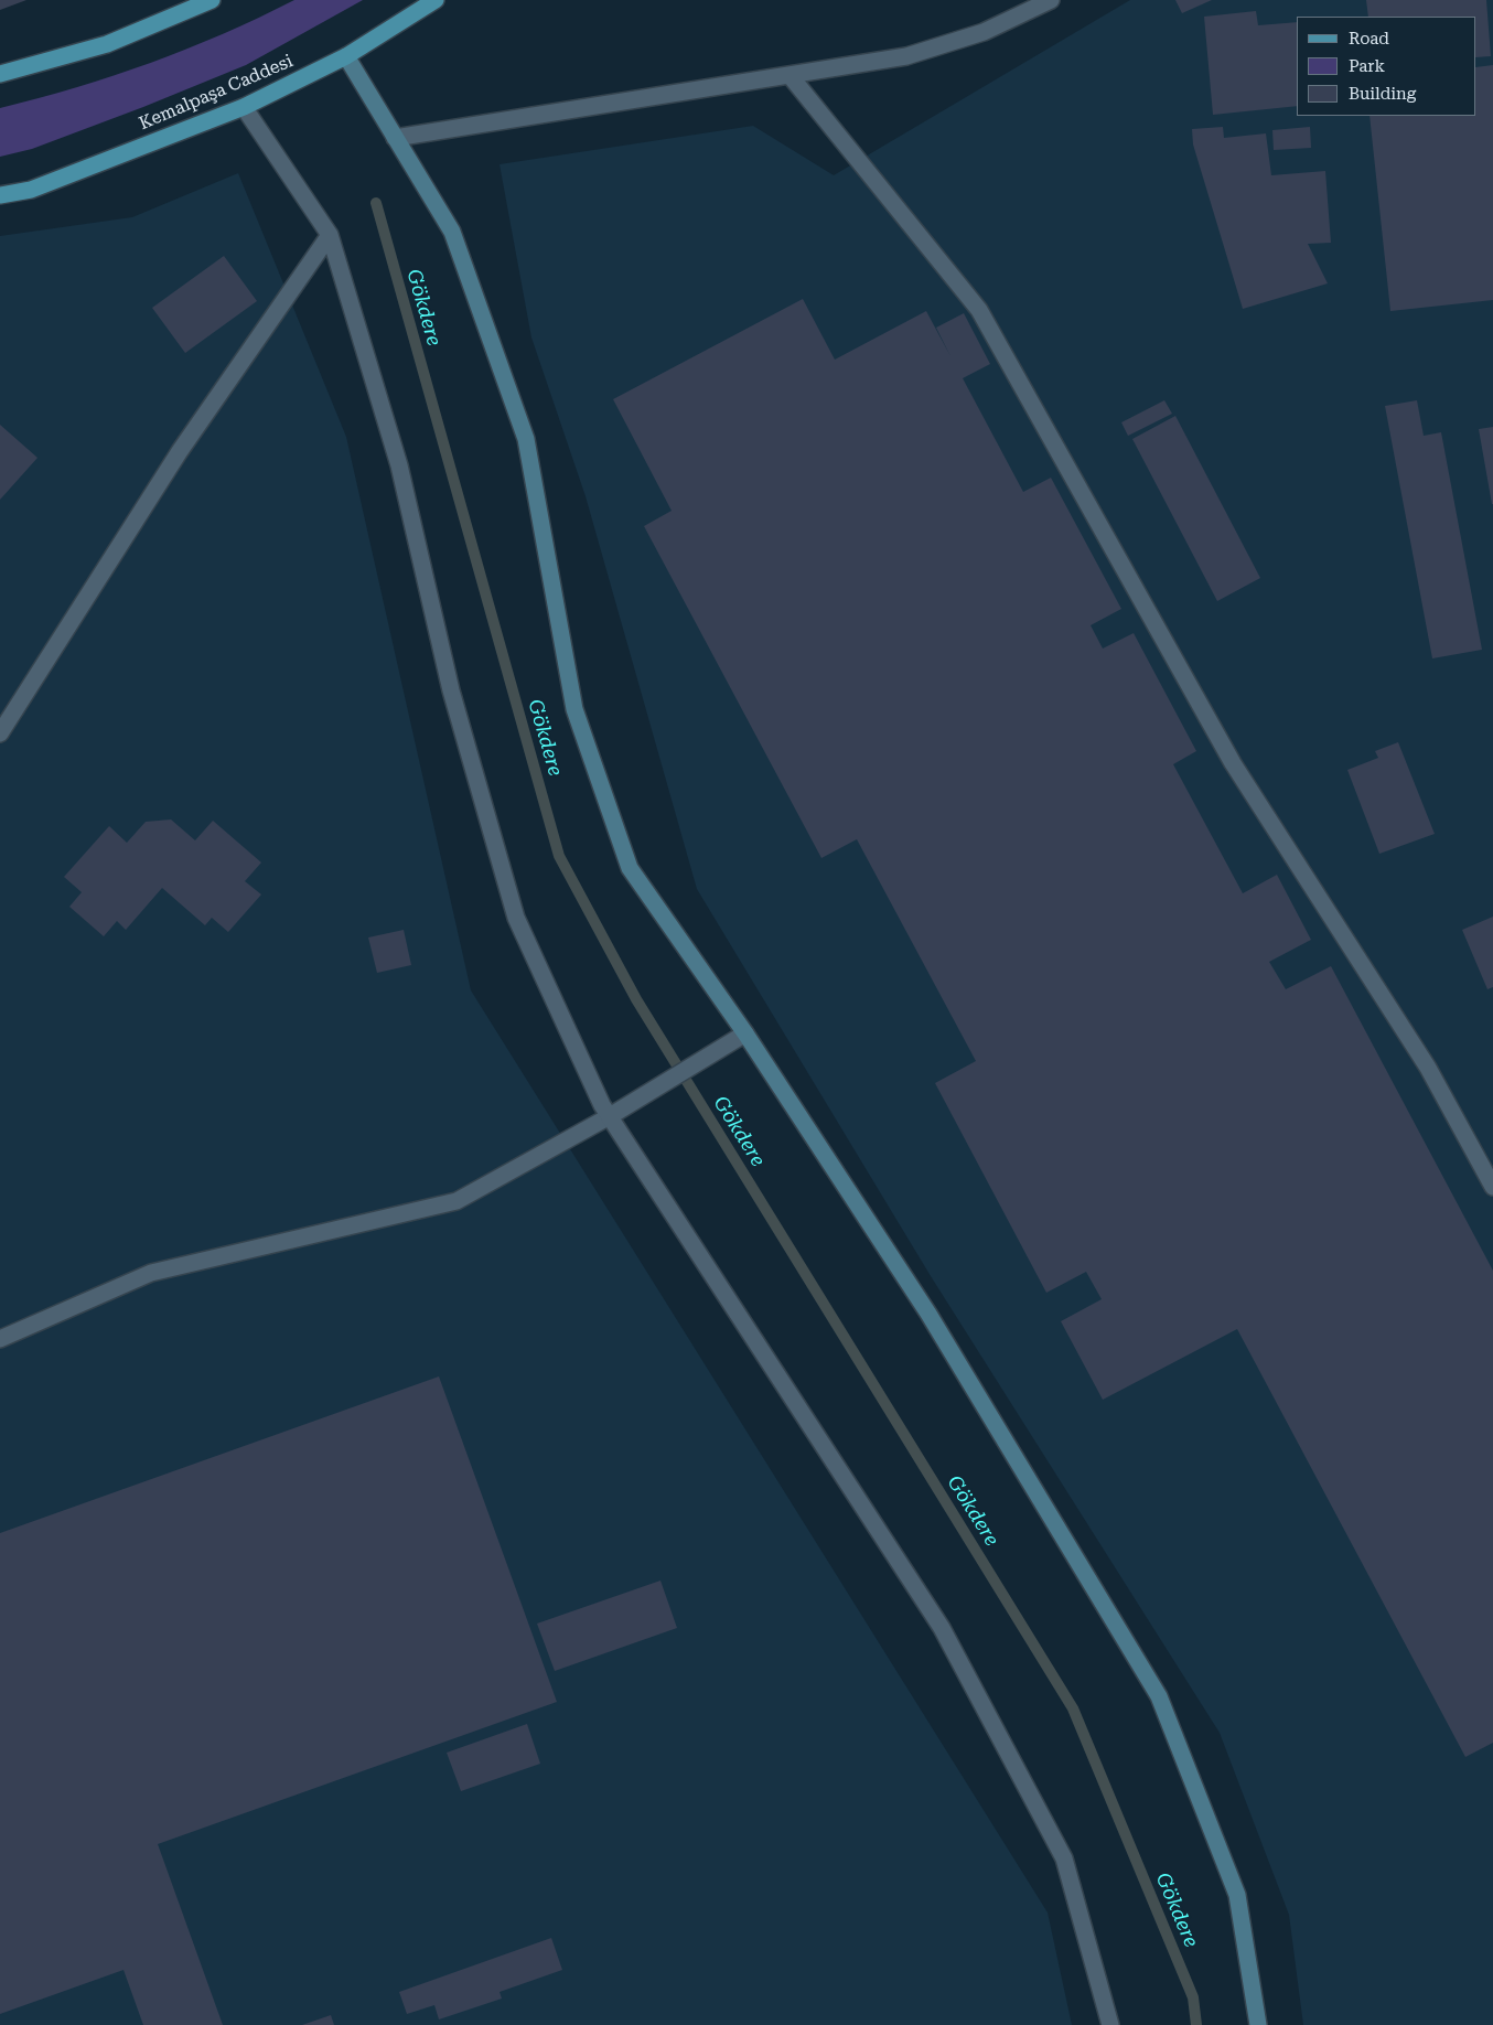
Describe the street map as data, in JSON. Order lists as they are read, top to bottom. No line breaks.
{"streets":{"main road":["Kemalpaşa Caddesi"]},"water":["Gökdere"],"legend":["Road","Park","Building"]}
